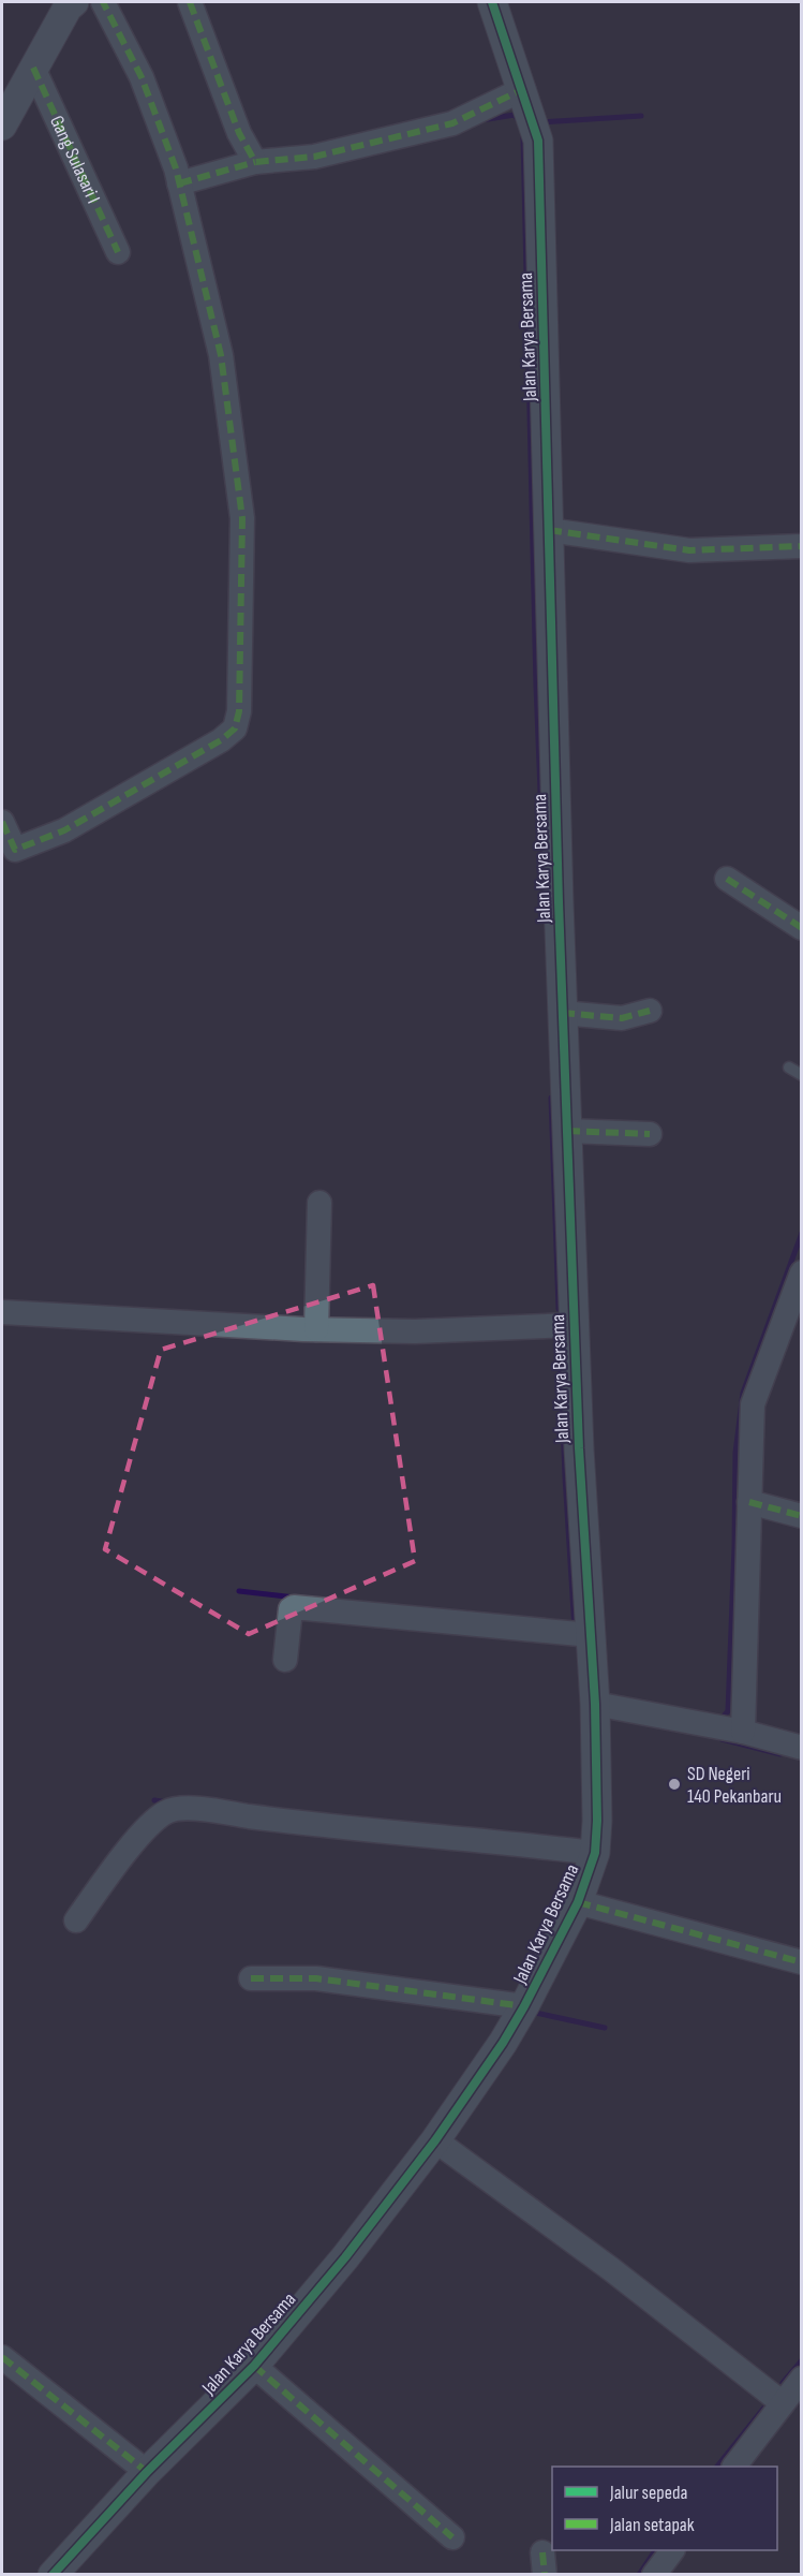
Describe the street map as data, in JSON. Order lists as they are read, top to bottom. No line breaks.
{"streets":{"street":["Gang Sulasari I","Jalan Karya Bersama"]},"places":["SD Negeri 140 Pekanbaru"],"legend":["Jalur sepeda","Jalan setapak"]}
